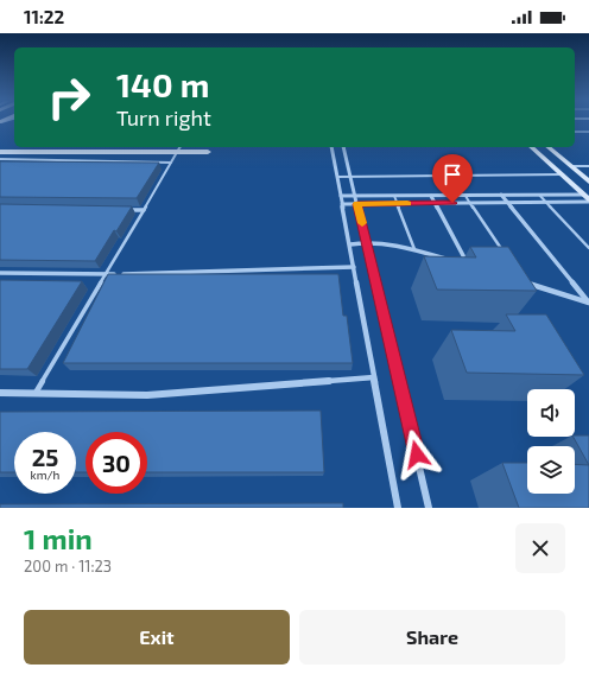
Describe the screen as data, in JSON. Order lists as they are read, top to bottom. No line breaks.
{"page":{"status":"11:22","turn":["140 m","Turn right"],"speed":"25 km/h","limit":"30","heading":["1 min","200 m · 11:23"],"buttons":["Exit","Share"]}}
